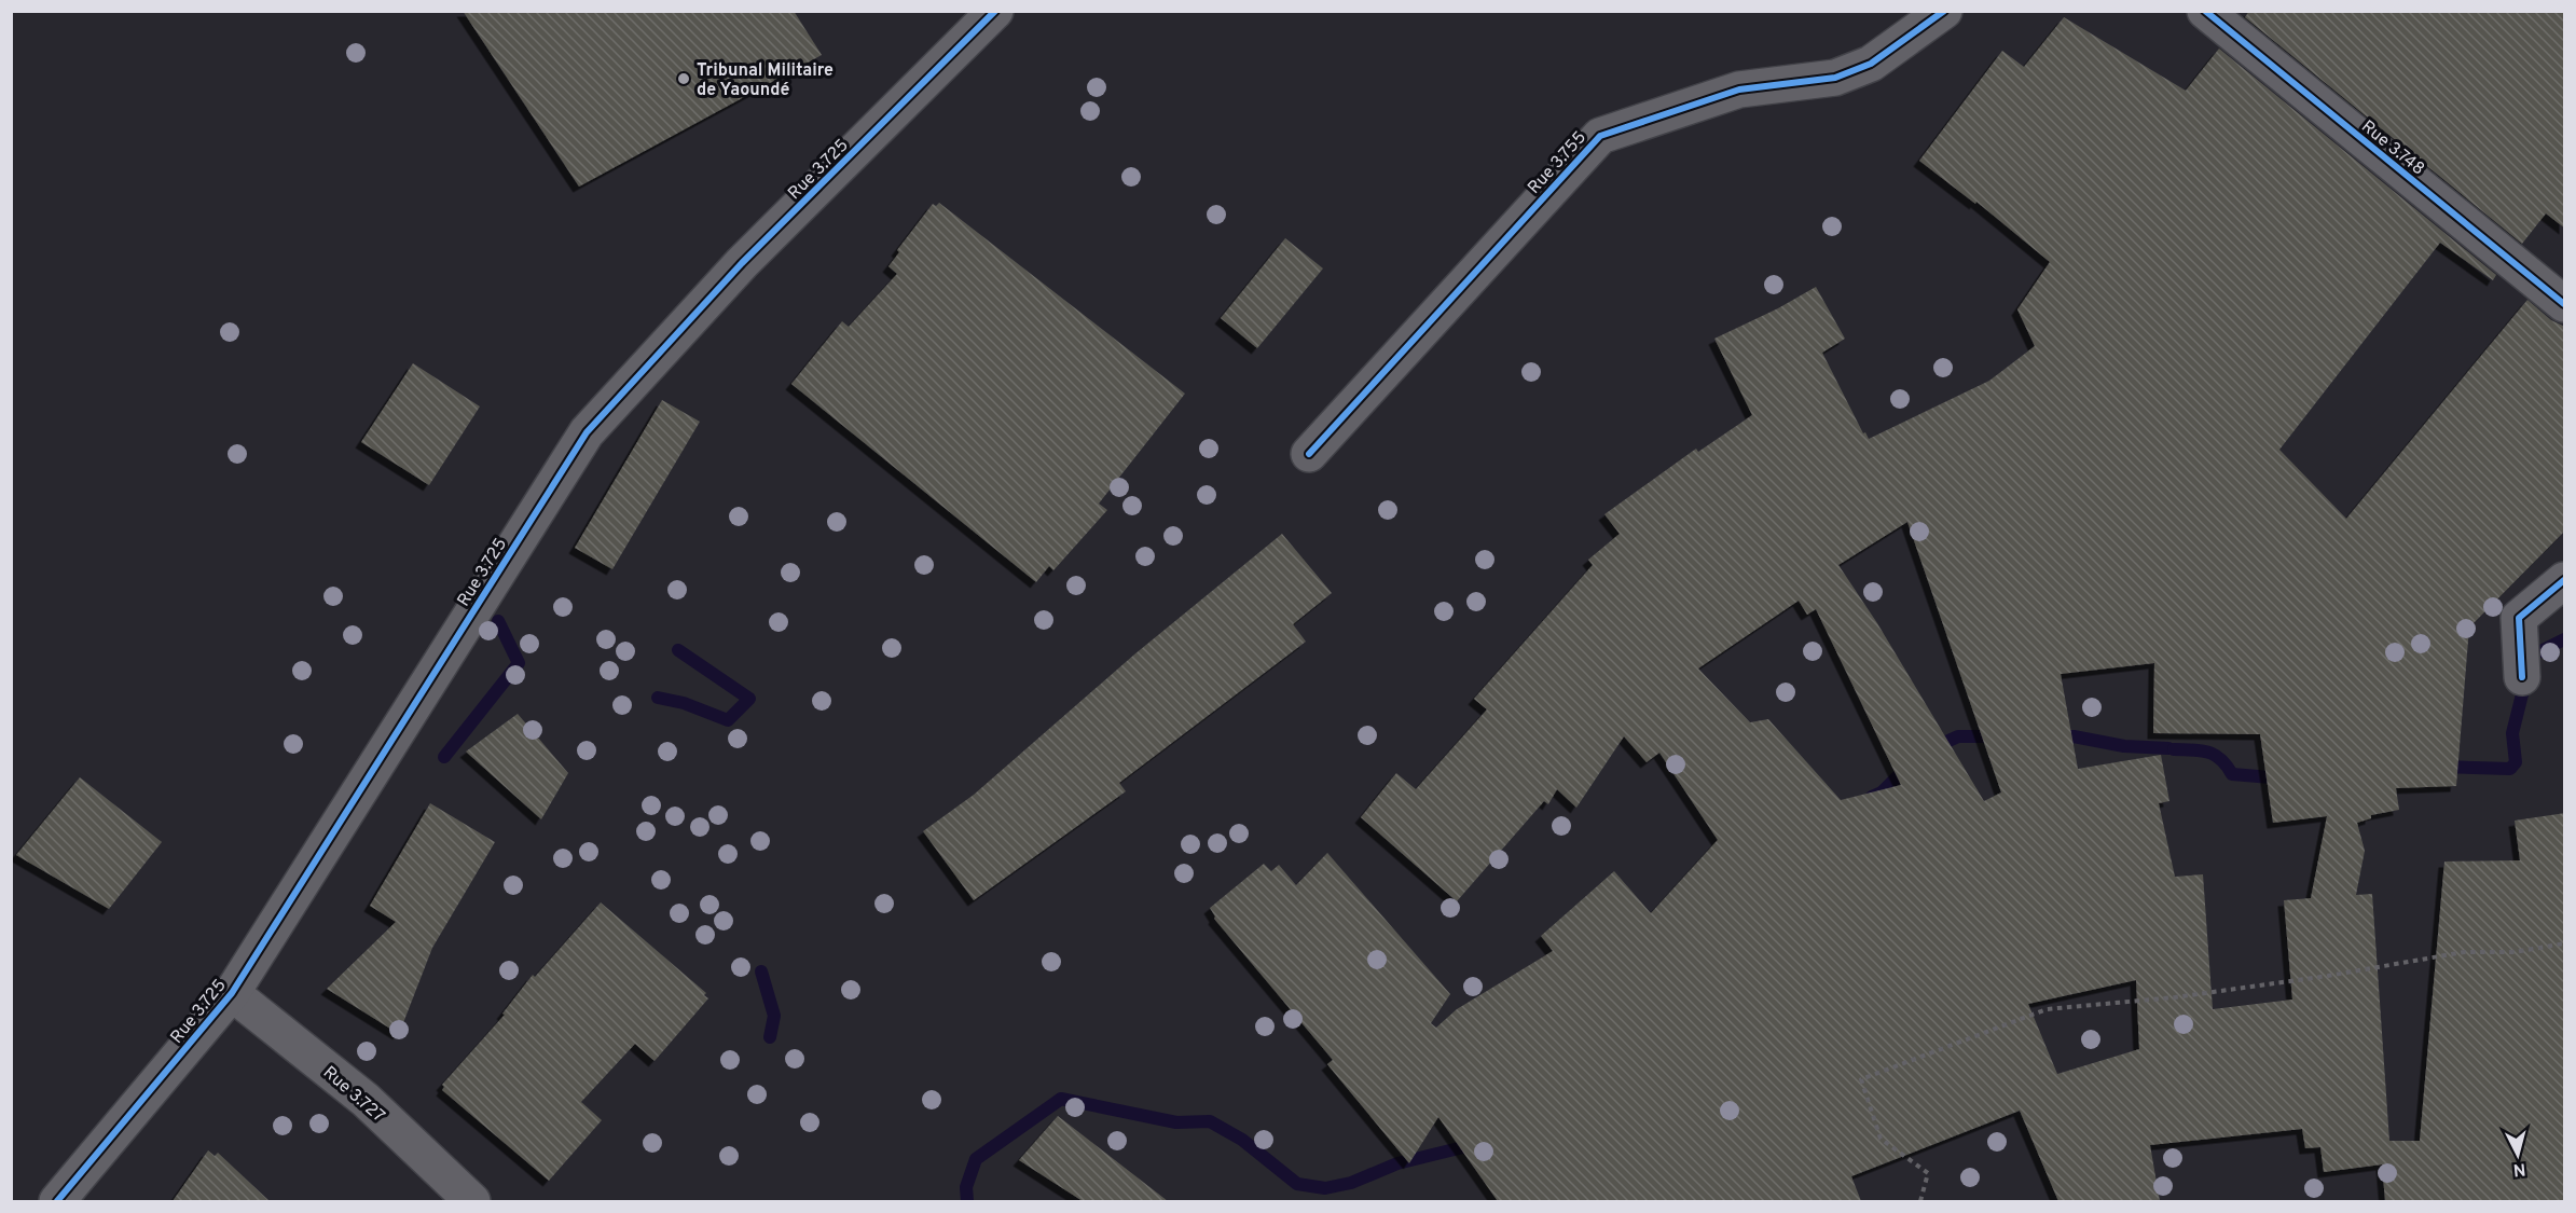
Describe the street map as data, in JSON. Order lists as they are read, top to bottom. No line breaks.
{"streets":{"street":["Rue 3.748","Rue 3.755","Rue 3.725","Rue 3.727"]},"crossings":[["Rue 3.725","Rue 3.727"]],"places":["Tribunal Militaire de Yaoundé"],"north":"bottom"}
